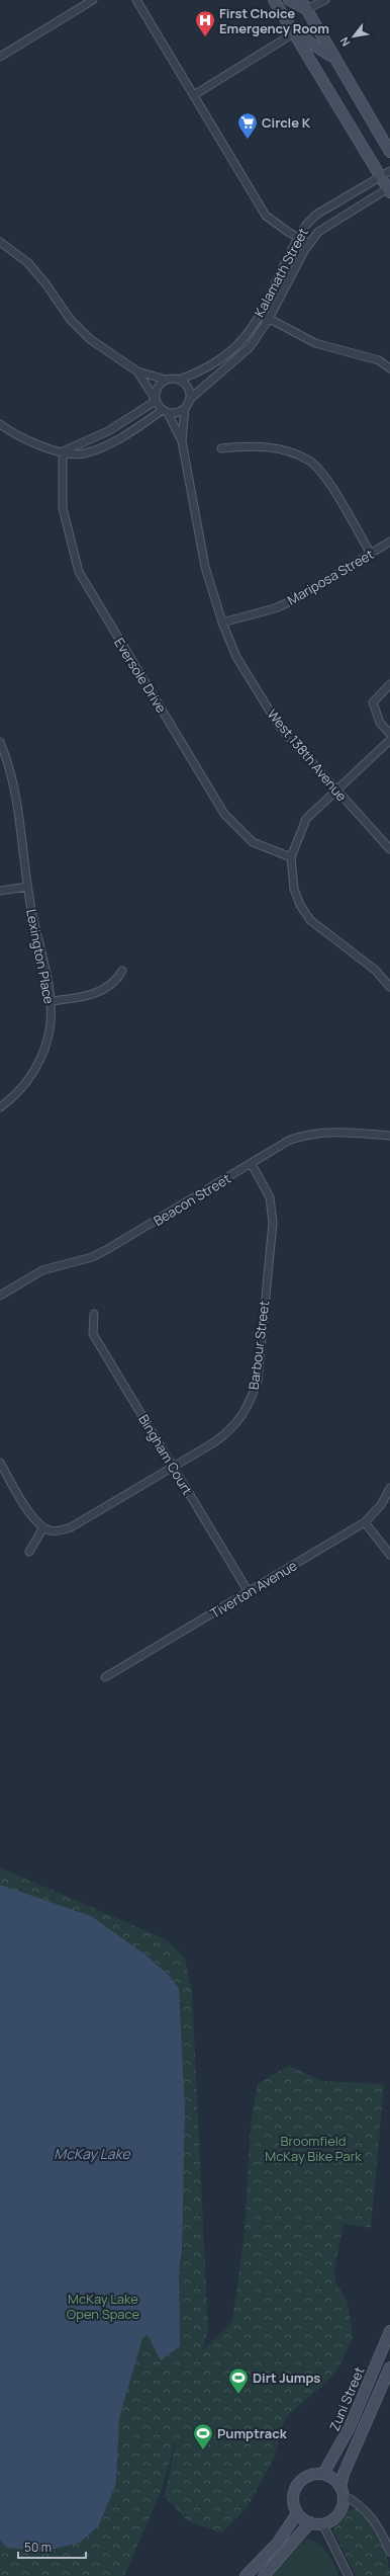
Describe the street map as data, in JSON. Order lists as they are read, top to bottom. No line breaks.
{"streets":{"main road":["Zuni Street"],"street":["Kalamath Street","Mariposa Street","Eversole Drive","West 138th Avenue","Lexington Place","Beacon Street","Barbour Street","Bingham Court","Tiverton Avenue"]},"crossings":[["Kalamath Street","West 138th Avenue"],["Mariposa Street","West 138th Avenue"],["Beacon Street","Barbour Street"],["Barbour Street","Bingham Court"],["Bingham Court","Tiverton Avenue"]],"water":["McKay Lake"],"parks":["Broomfield McKay Bike Park","McKay Lake Open Space"],"places":{"hospital":["First Choice Emergency Room"],"supermarket":["Circle K"],"sports":["Dirt Jumps","Pumptrack"]},"scale_bar":"50 m","north":"bottom left"}
